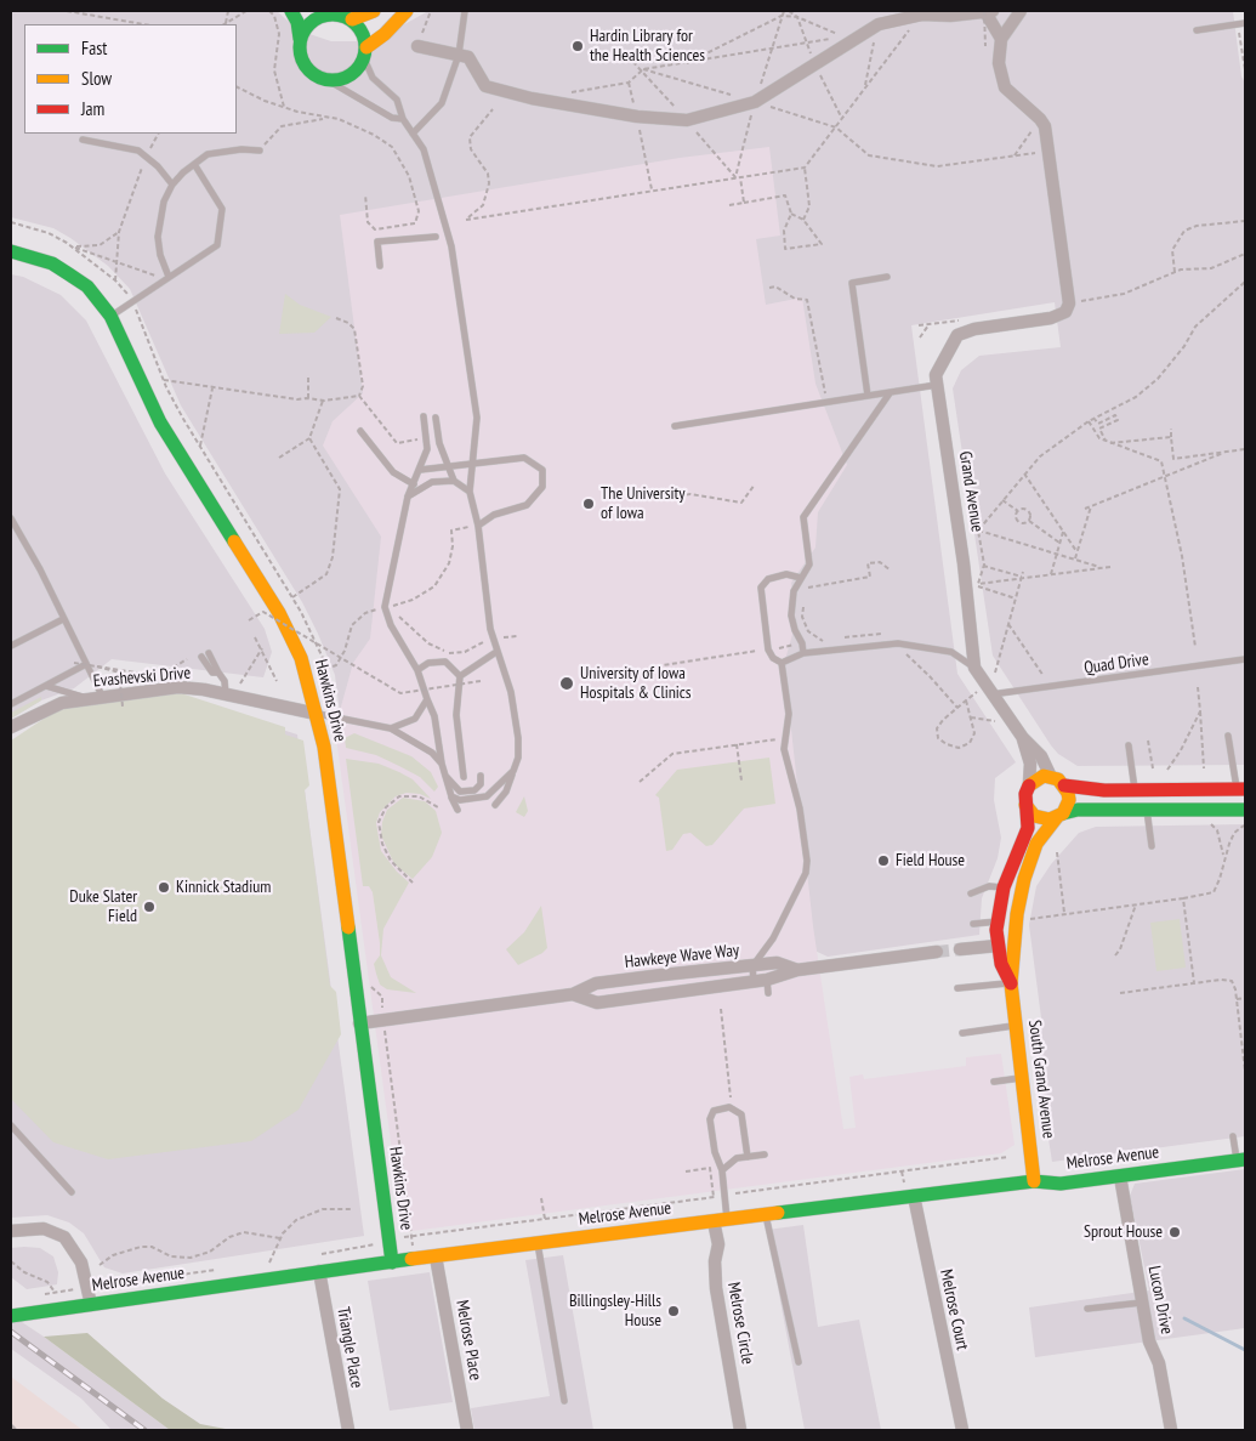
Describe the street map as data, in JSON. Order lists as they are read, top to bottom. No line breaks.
{"streets":{"main road":["Hawkins Drive","South Grand Avenue","Melrose Avenue"],"street":["Grand Avenue","Evashevski Drive","Hawkeye Wave Way","Lucon Drive","Melrose Court","Melrose Circle","Melrose Place","Triangle Place"],"lane":["Quad Drive"]},"crossings":[["Grand Avenue","Quad Drive"],["Grand Avenue","South Grand Avenue"],["Evashevski Drive","Hawkins Drive"],["Hawkins Drive","Hawkeye Wave Way"],["Hawkins Drive","Melrose Avenue"],["South Grand Avenue","Melrose Avenue"],["Melrose Avenue","Lucon Drive"],["Melrose Avenue","Melrose Court"],["Melrose Avenue","Melrose Circle"],["Melrose Avenue","Melrose Place"],["Melrose Avenue","Triangle Place"]],"places":["Hardin Library for the Health Sciences","The University of Iowa","University of Iowa Hospitals & Clinics","Field House","Kinnick Stadium","Duke Slater Field","Sprout House","Billingsley-Hills House"],"legend":["Fast","Slow","Jam"]}
